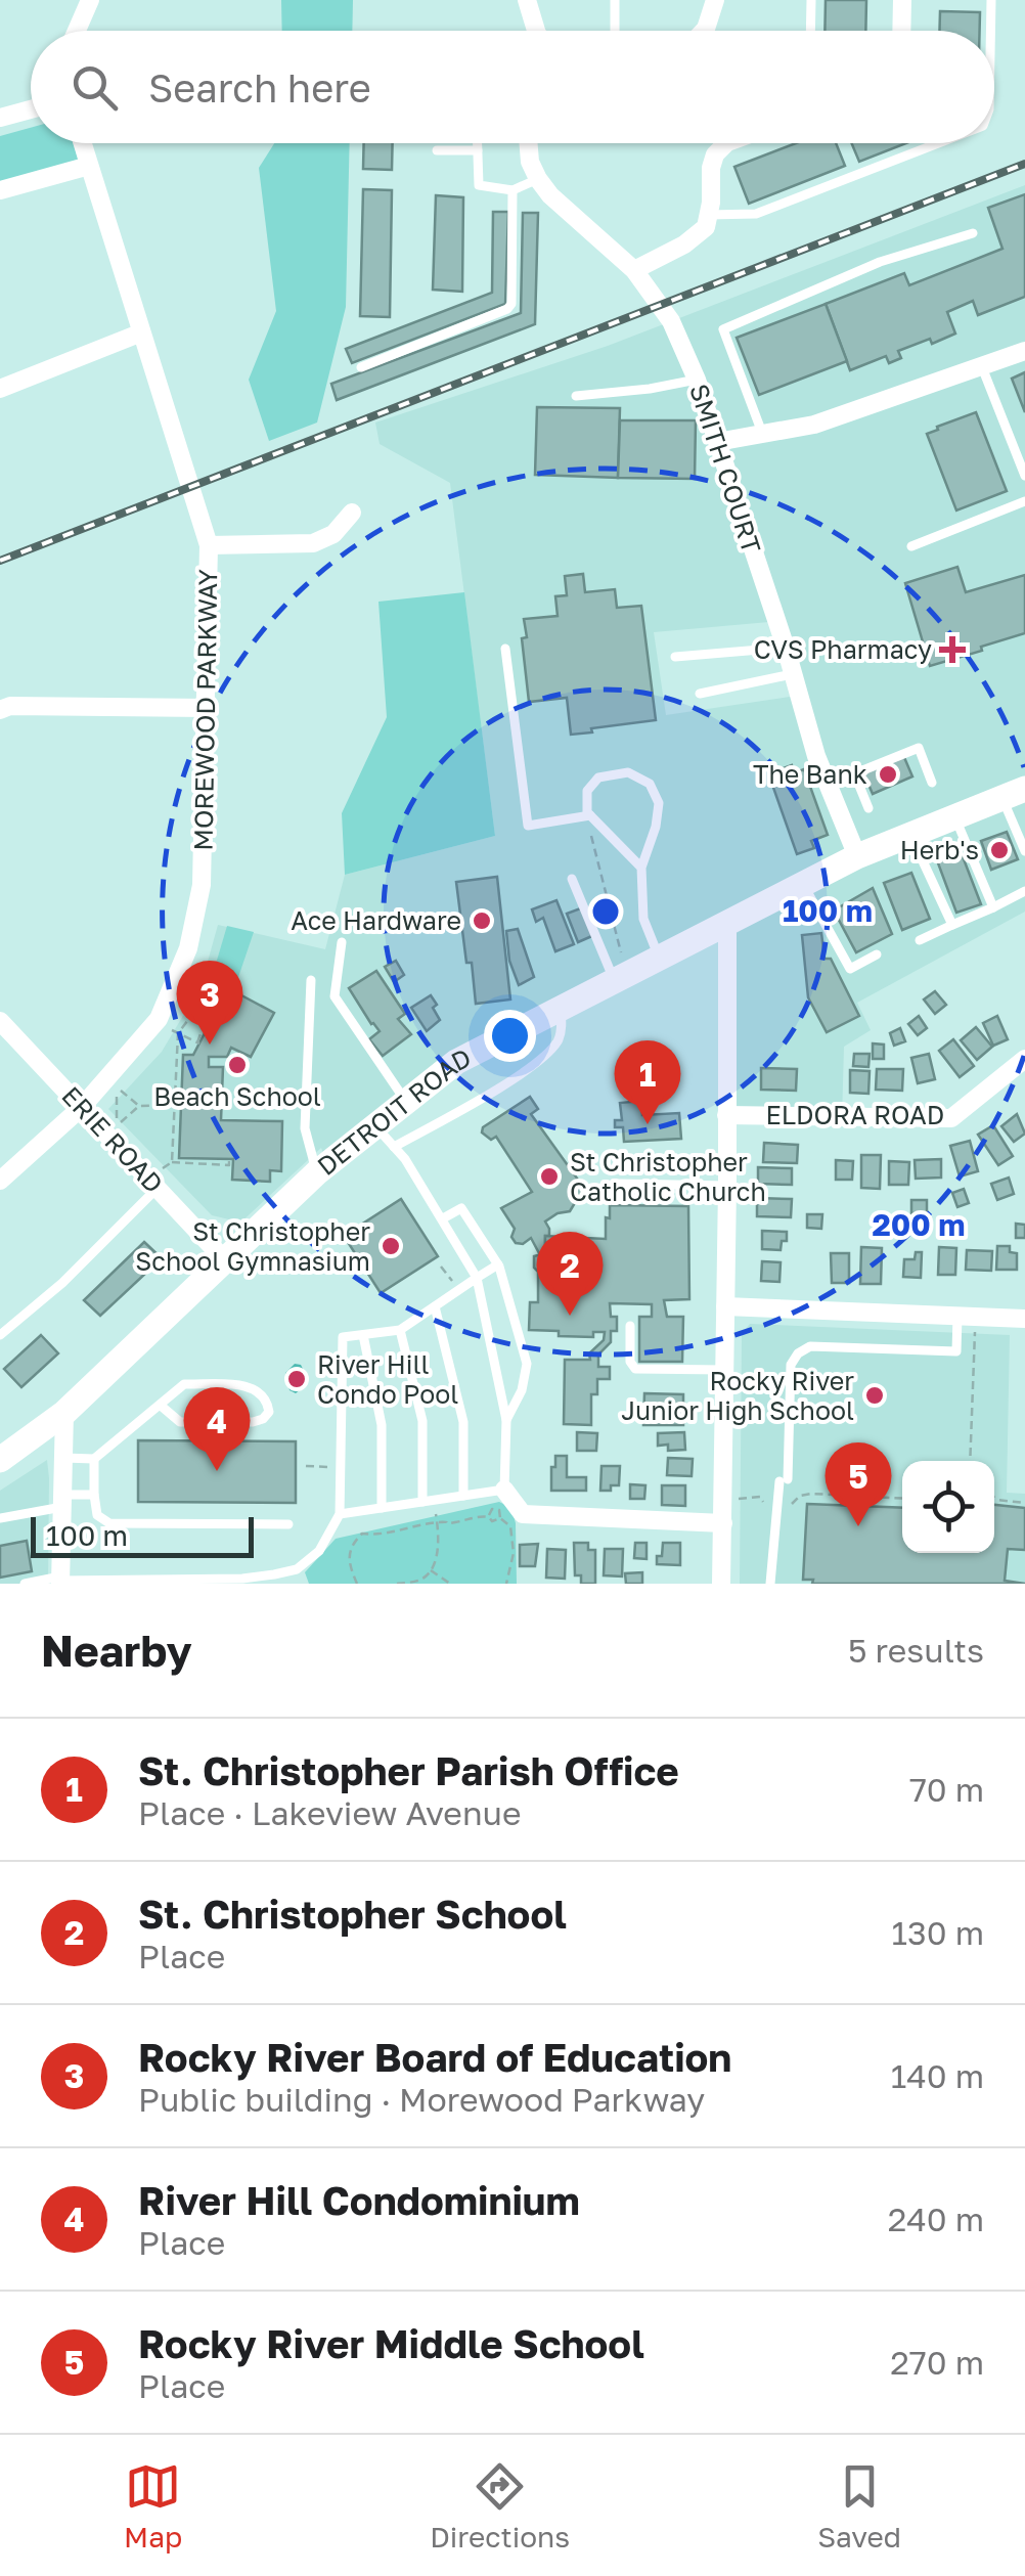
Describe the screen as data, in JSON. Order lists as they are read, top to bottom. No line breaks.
{"streets":{"main road":["DETROIT ROAD"],"street":["SMITH COURT","MOREWOOD PARKWAY","ELDORA ROAD","ERIE ROAD"]},"crossings":[["SMITH COURT","DETROIT ROAD"],["MOREWOOD PARKWAY","ERIE ROAD"],["DETROIT ROAD","ERIE ROAD"]],"places":{"health":["CVS Pharmacy"],"other":["The Bank","Herb's","Ace Hardware","Beach School","St Christopher Catholic Church","St Christopher School Gymnasium","River Hill Condo Pool","Rocky River Junior High School"]},"scale_bar":"100 m","page":{"search":"Search here","pins":["3","1","2","4","5"],"scale":"100 m","heading":["Nearby","5 results"],"list":[{"mark":"1","name":"St. Christopher Parish Office","note":"Place · Lakeview Avenue","value":"70 m"},{"mark":"2","name":"St. Christopher School","note":"Place","value":"130 m"},{"mark":"3","name":"Rocky River Board of Education","note":"Public building · Morewood Parkway","value":"140 m"},{"mark":"4","name":"River Hill Condominium","note":"Place","value":"240 m"},{"mark":"5","name":"Rocky River Middle School","note":"Place","value":"270 m"}],"nav":["Map","Directions","Saved"]},"rings":["100 m","200 m"]}
